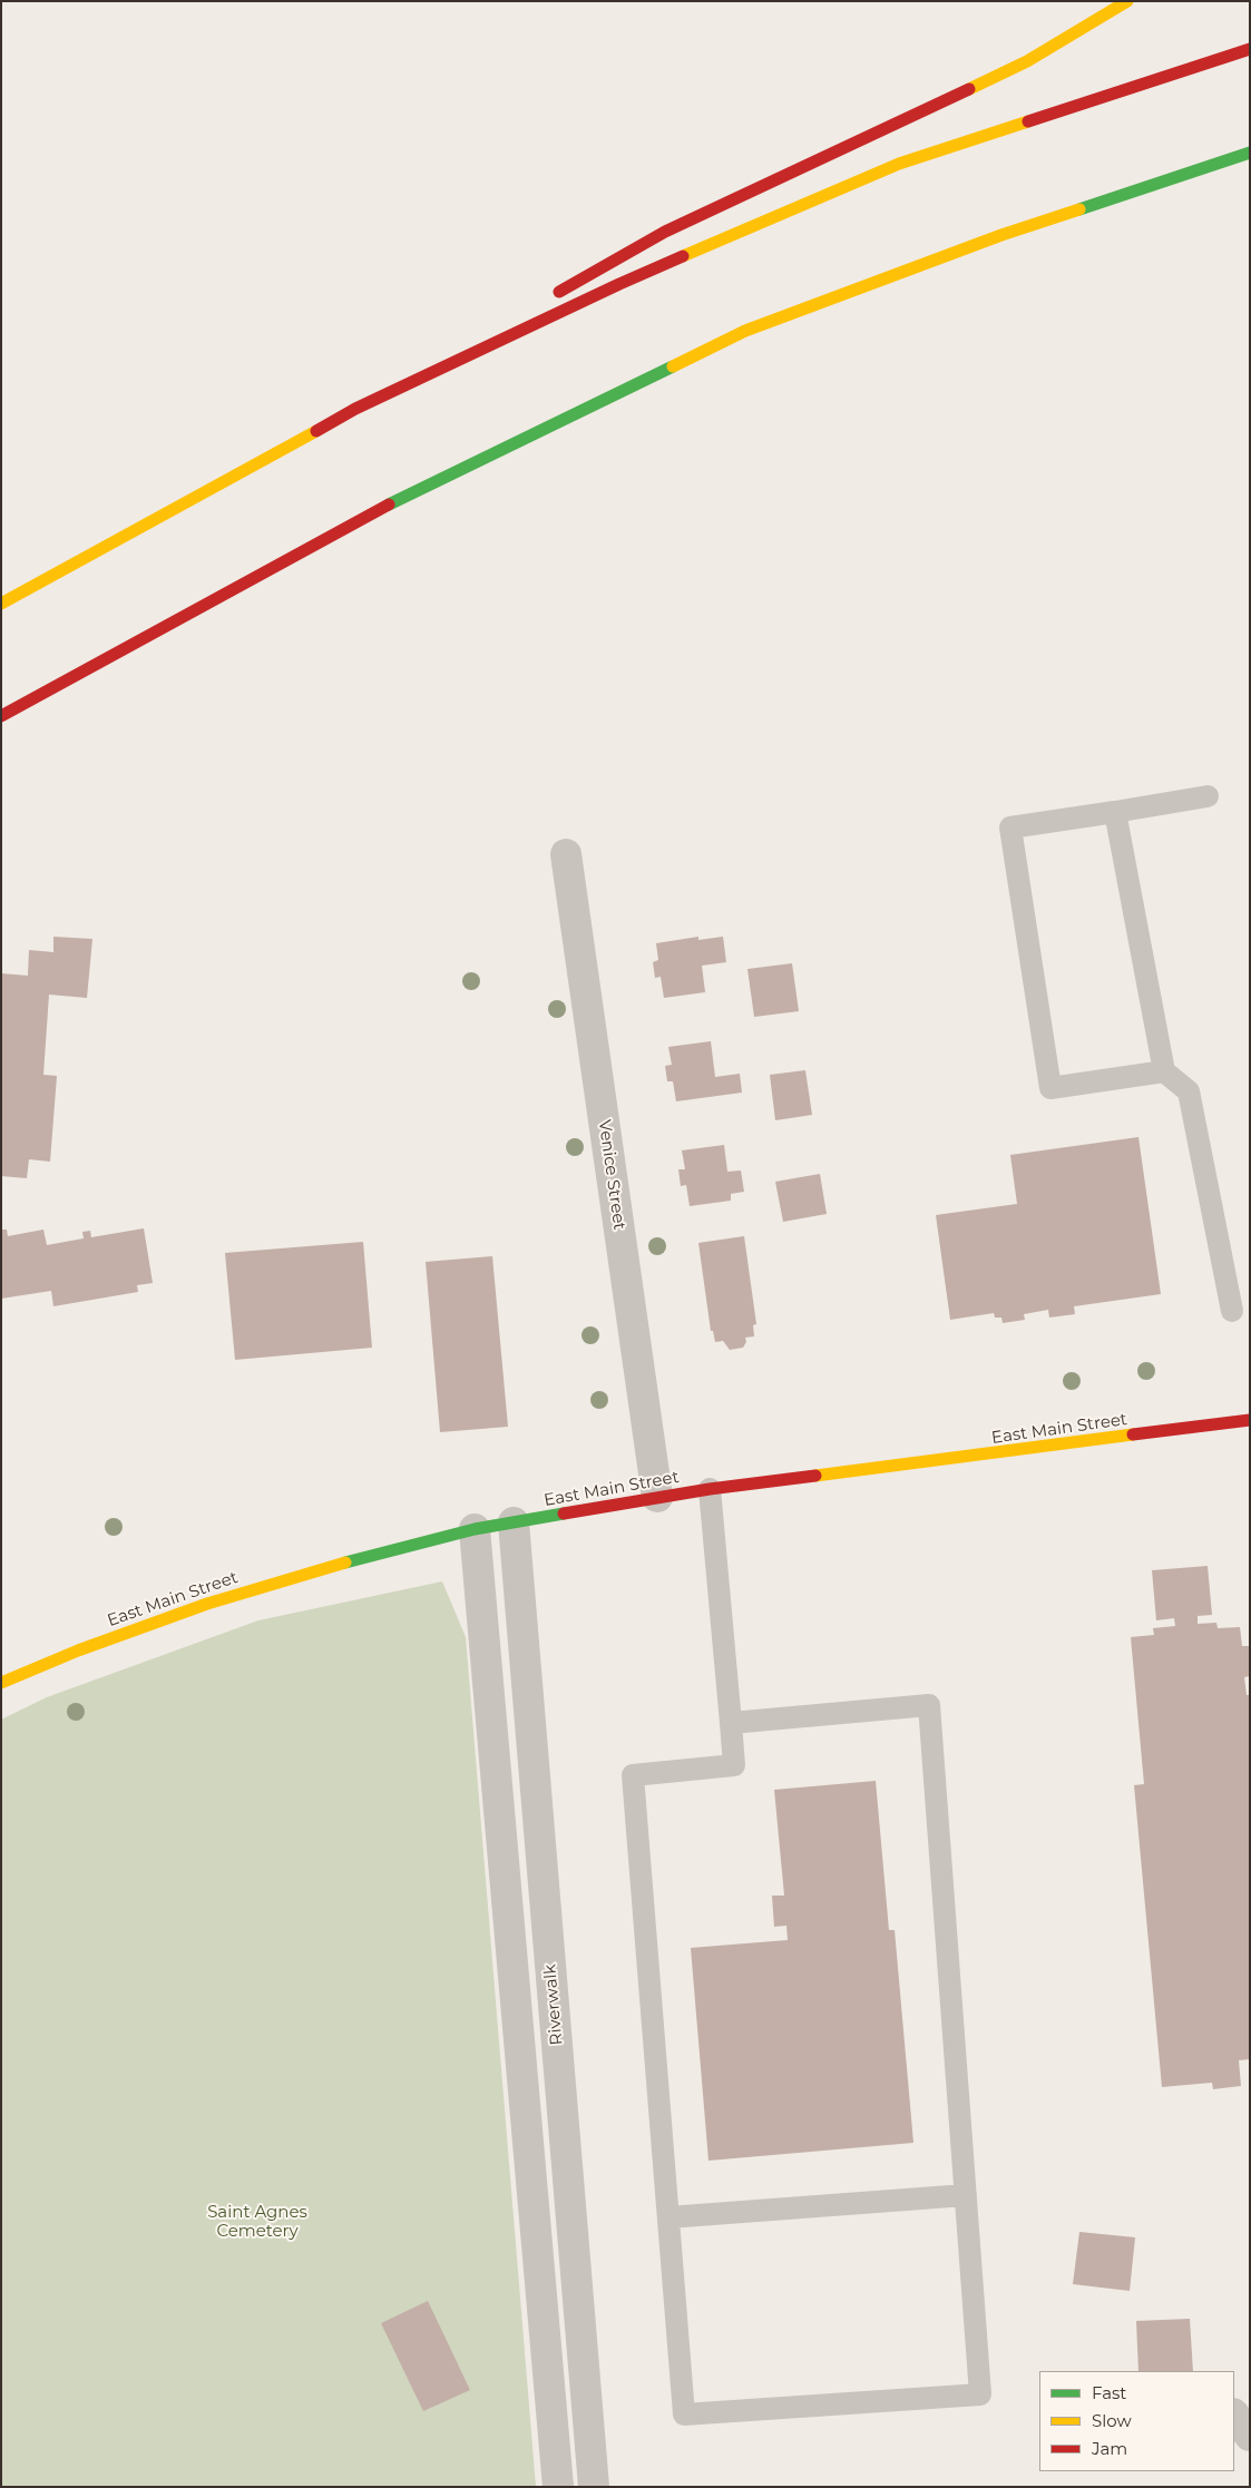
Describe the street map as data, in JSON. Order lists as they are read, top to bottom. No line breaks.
{"streets":{"main road":["East Main Street"],"street":["Venice Street","Riverwalk"]},"crossings":[["Venice Street","East Main Street"],["East Main Street","Riverwalk"]],"parks":["Saint Agnes Cemetery"],"legend":["Fast","Slow","Jam"]}
